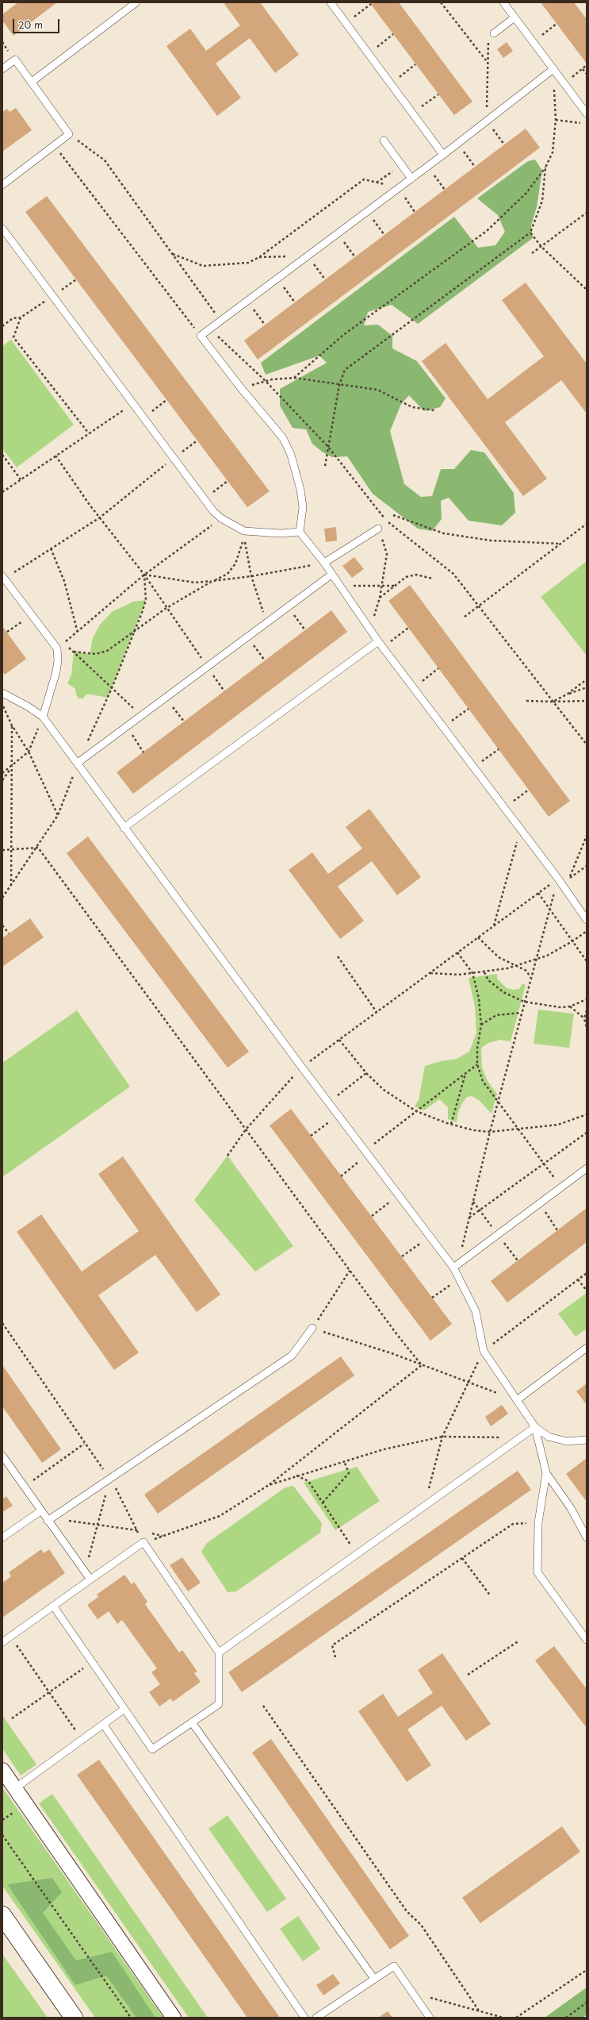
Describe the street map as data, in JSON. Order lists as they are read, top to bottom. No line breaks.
{"scale_bar":"20 m"}
